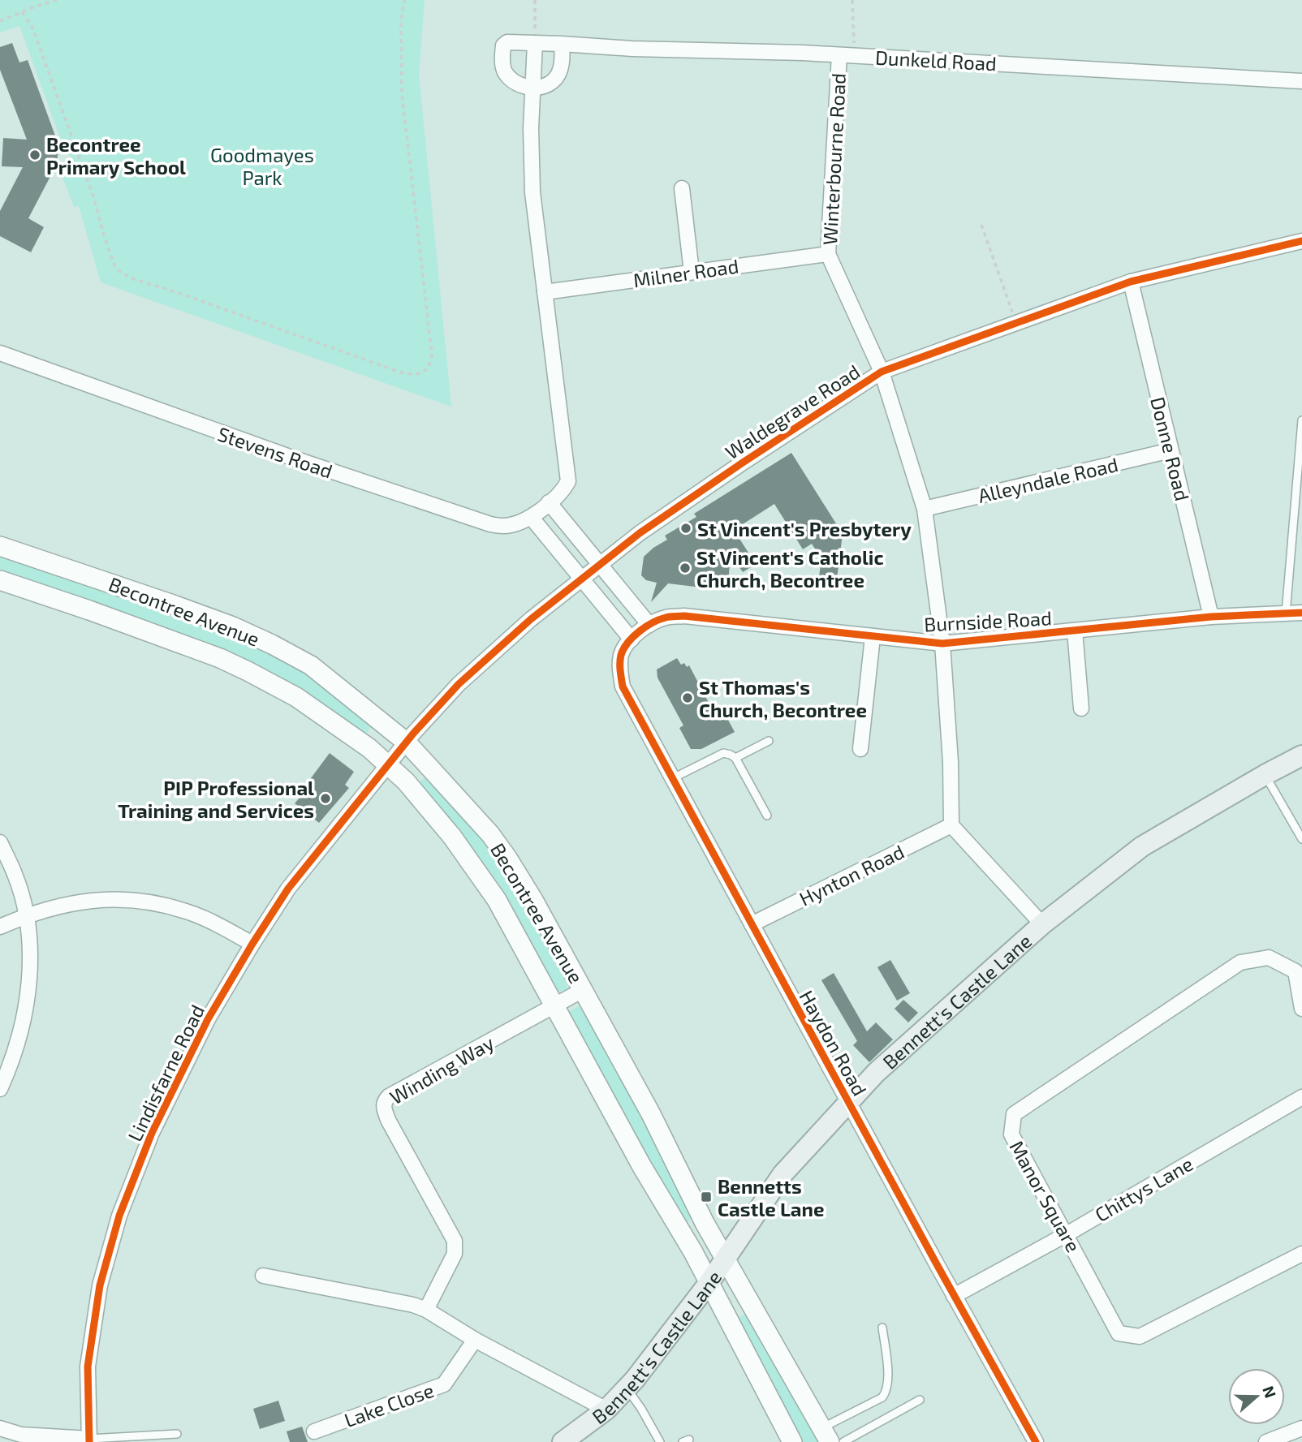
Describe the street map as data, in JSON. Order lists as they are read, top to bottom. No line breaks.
{"streets":{"main road":["Bennett's Castle Lane"],"street":["Dunkeld Road","Winterbourne Road","Milner Road","Waldegrave Road","Donne Road","Stevens Road","Alleyndale Road","Becontree Avenue","Burnside Road","Hynton Road","Haydon Road","Winding Way","Lindisfarne Road","Chittys Lane","Manor Square","Lake Close"]},"crossings":[["Dunkeld Road","Winterbourne Road"],["Dunkeld Road","Stevens Road"],["Winterbourne Road","Milner Road"],["Winterbourne Road","Waldegrave Road"],["Winterbourne Road","Alleyndale Road"],["Winterbourne Road","Burnside Road"],["Winterbourne Road","Hynton Road"],["Milner Road","Stevens Road"],["Waldegrave Road","Donne Road"],["Waldegrave Road","Becontree Avenue"],["Waldegrave Road","Lindisfarne Road"],["Donne Road","Alleyndale Road"],["Donne Road","Burnside Road"],["Becontree Avenue","Bennett's Castle Lane"],["Becontree Avenue","Winding Way"],["Becontree Avenue","Lindisfarne Road"],["Burnside Road","Haydon Road"],["Hynton Road","Haydon Road"],["Bennett's Castle Lane","Haydon Road"],["Haydon Road","Chittys Lane"],["Chittys Lane","Manor Square"]],"parks":["Goodmayes Park"],"places":{"other":["Becontree Primary School","St Vincent's Presbytery","St Vincent's Catholic Church, Becontree","St Thomas's Church, Becontree","PIP Professional Training and Services"],"transit":["Bennetts Castle Lane"]},"north":"right"}
